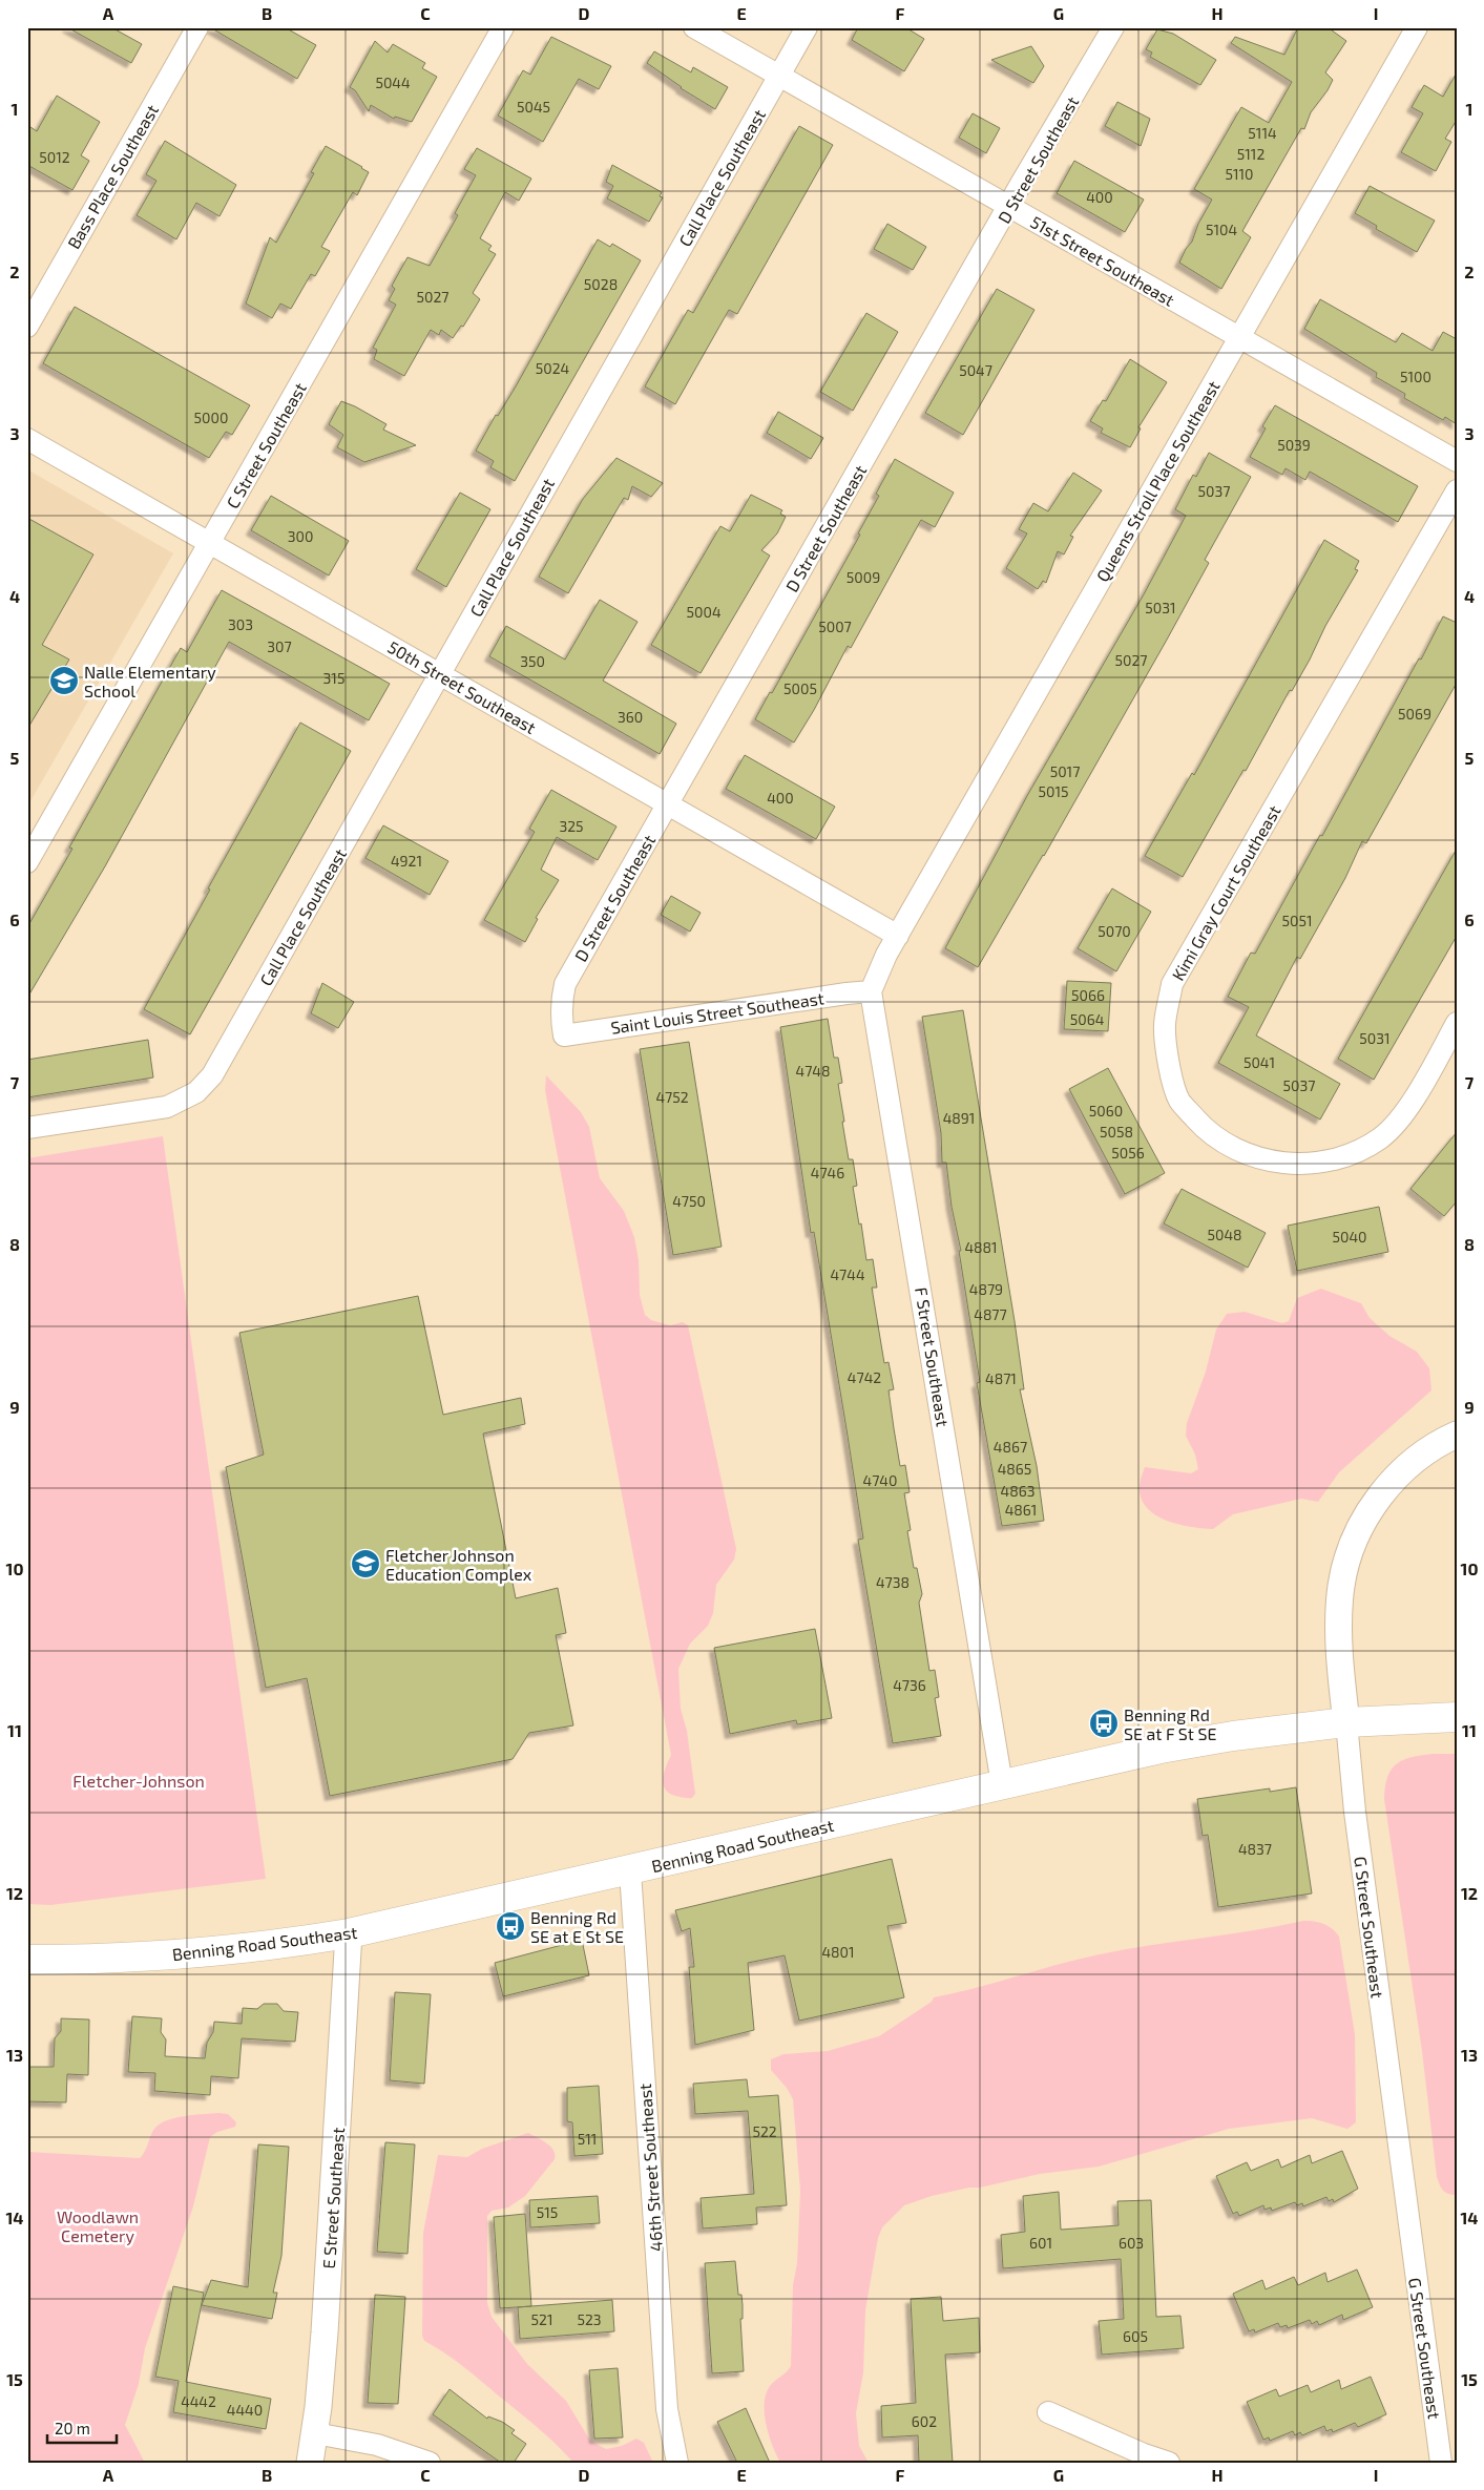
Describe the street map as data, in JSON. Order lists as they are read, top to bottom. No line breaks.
{"streets":{"main road":["Benning Road Southeast"],"street":["D Street Southeast","Bass Place Southeast","Call Place Southeast","51st Street Southeast","C Street Southeast","Queens Stroll Place Southeast","50th Street Southeast","Kimi Gray Court Southeast","Saint Louis Street Southeast","F Street Southeast","G Street Southeast","46th Street Southeast","E Street Southeast"]},"crossings":[["D Street Southeast","51st Street Southeast"],["D Street Southeast","50th Street Southeast"],["D Street Southeast","Saint Louis Street Southeast"],["Call Place Southeast","51st Street Southeast"],["Call Place Southeast","50th Street Southeast"],["51st Street Southeast","Queens Stroll Place Southeast"],["C Street Southeast","50th Street Southeast"],["Queens Stroll Place Southeast","50th Street Southeast"],["Saint Louis Street Southeast","F Street Southeast"],["F Street Southeast","Benning Road Southeast"],["Benning Road Southeast","G Street Southeast"],["Benning Road Southeast","46th Street Southeast"],["Benning Road Southeast","E Street Southeast"]],"parks":["Fletcher-Johnson","Woodlawn Cemetery"],"places":{"school or university":["Nalle Elementary School","Fletcher Johnson Education Complex"],"bus stop":["Benning Rd SE at F St SE","Benning Rd SE at E St SE"]},"house_numbers":["5044","5045","5114","5112","5012","5110","400","5104","5028","5027","5024","5047","5100","5000","5039","5037","300","5009","5031","5004","303","5007","307","5027","350","315","5005","5069","360","5017","5015","400","325","4921","5051","5070","5066","5064","5031","5041","4748","5037","4752","5060","4891","5058","5056","4746","4750","5048","5040","4881","4744","4879","4877","4742","4871","4867","4865","4740","4863","4861","4738","4736","4837","4801","522","511","515","601","603","521","523","605","4442","4440","602"],"scale_bar":"20 m","grid":{"columns":["A","B","C","D","E","F","G","H","I"],"rows":["1","2","3","4","5","6","7","8","9","10","11","12","13","14","15"]}}
